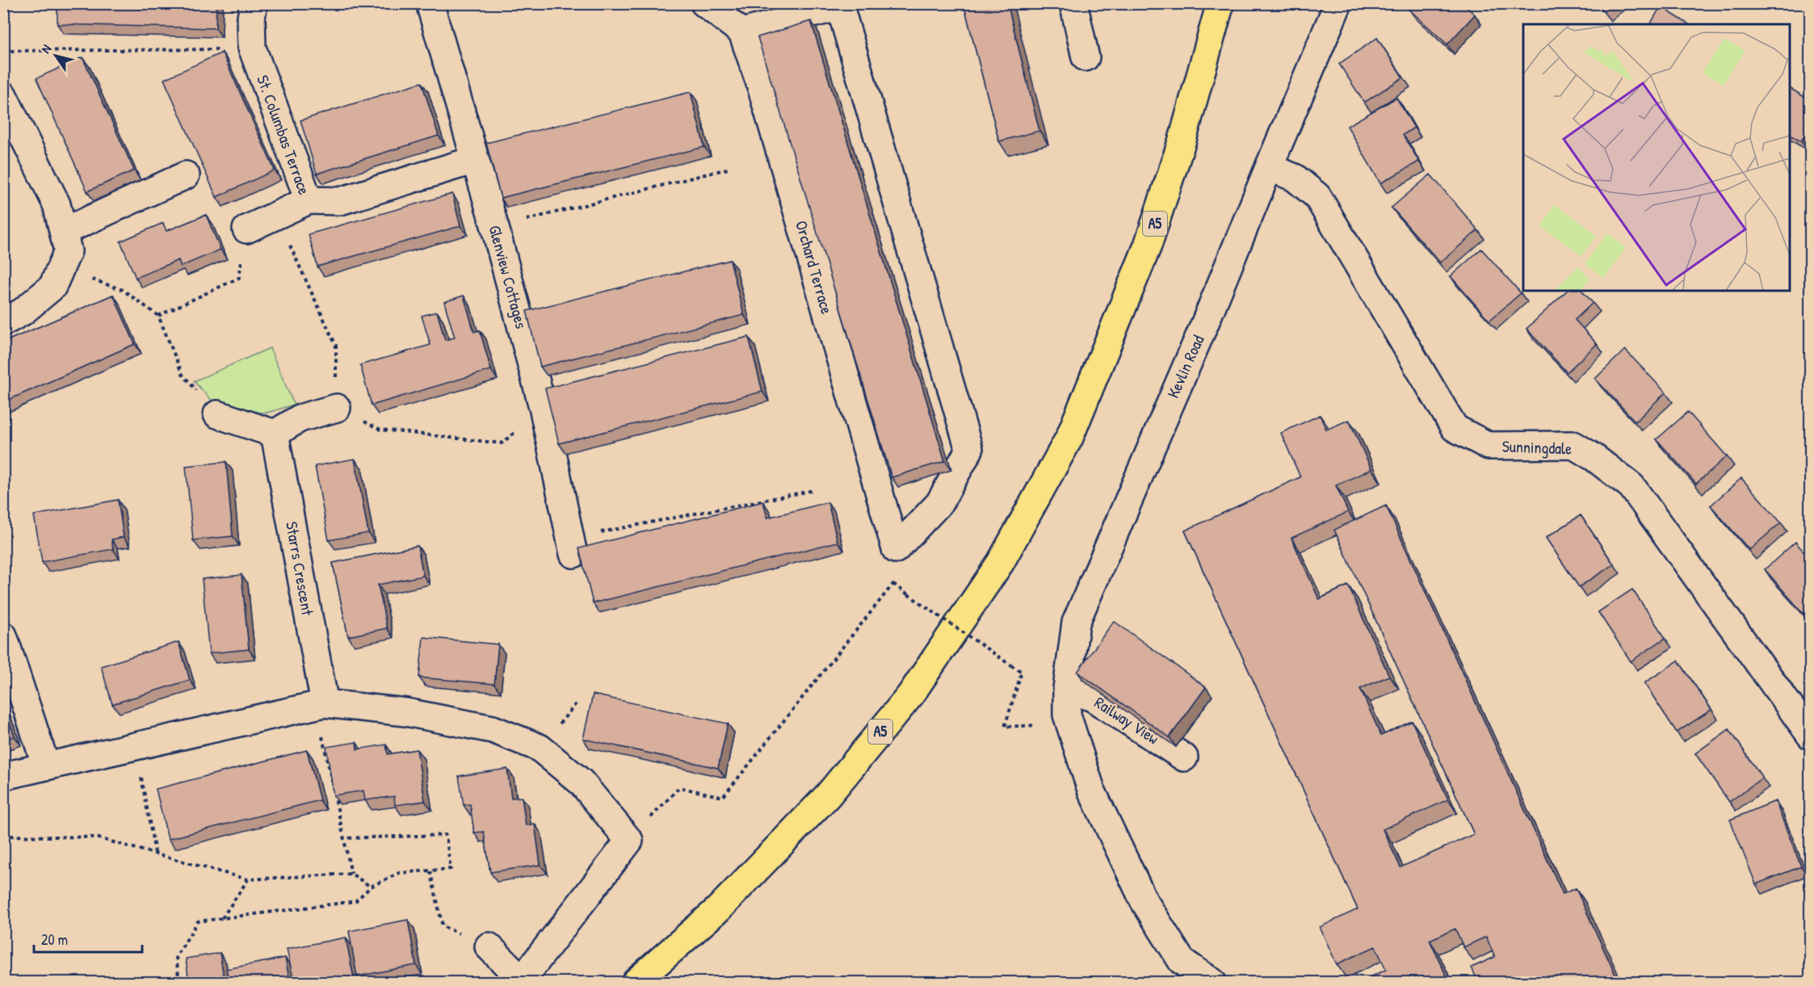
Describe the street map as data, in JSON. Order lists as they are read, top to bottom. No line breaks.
{"streets":{"highway":["A5"],"street":["St. Columbas Terrace","Orchard Terrace","Glenview Cottages","Kevlin Road","Sunningdale","Starrs Crescent","Railway View"]},"crossings":[["Kevlin Road","Sunningdale"],["Kevlin Road","Railway View"]],"scale_bar":"20 m","north":"top left"}
